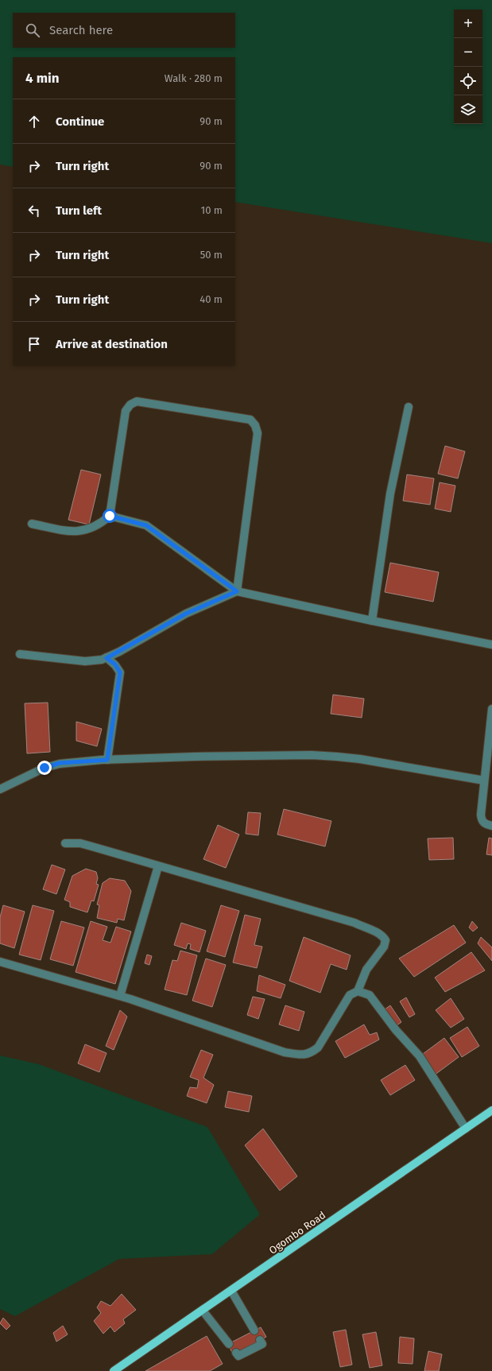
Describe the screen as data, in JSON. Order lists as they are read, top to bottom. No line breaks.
{"streets":{"main road":["Ogombo Road"]},"page":{"map_buttons":["+","−"],"search":"Search here","heading":["4 min","Walk · 280 m"],"list":[["Continue","90 m"],["Turn right","90 m"],["Turn left","10 m"],["Turn right","50 m"],["Turn right","40 m"],"Arrive at destination"]}}
